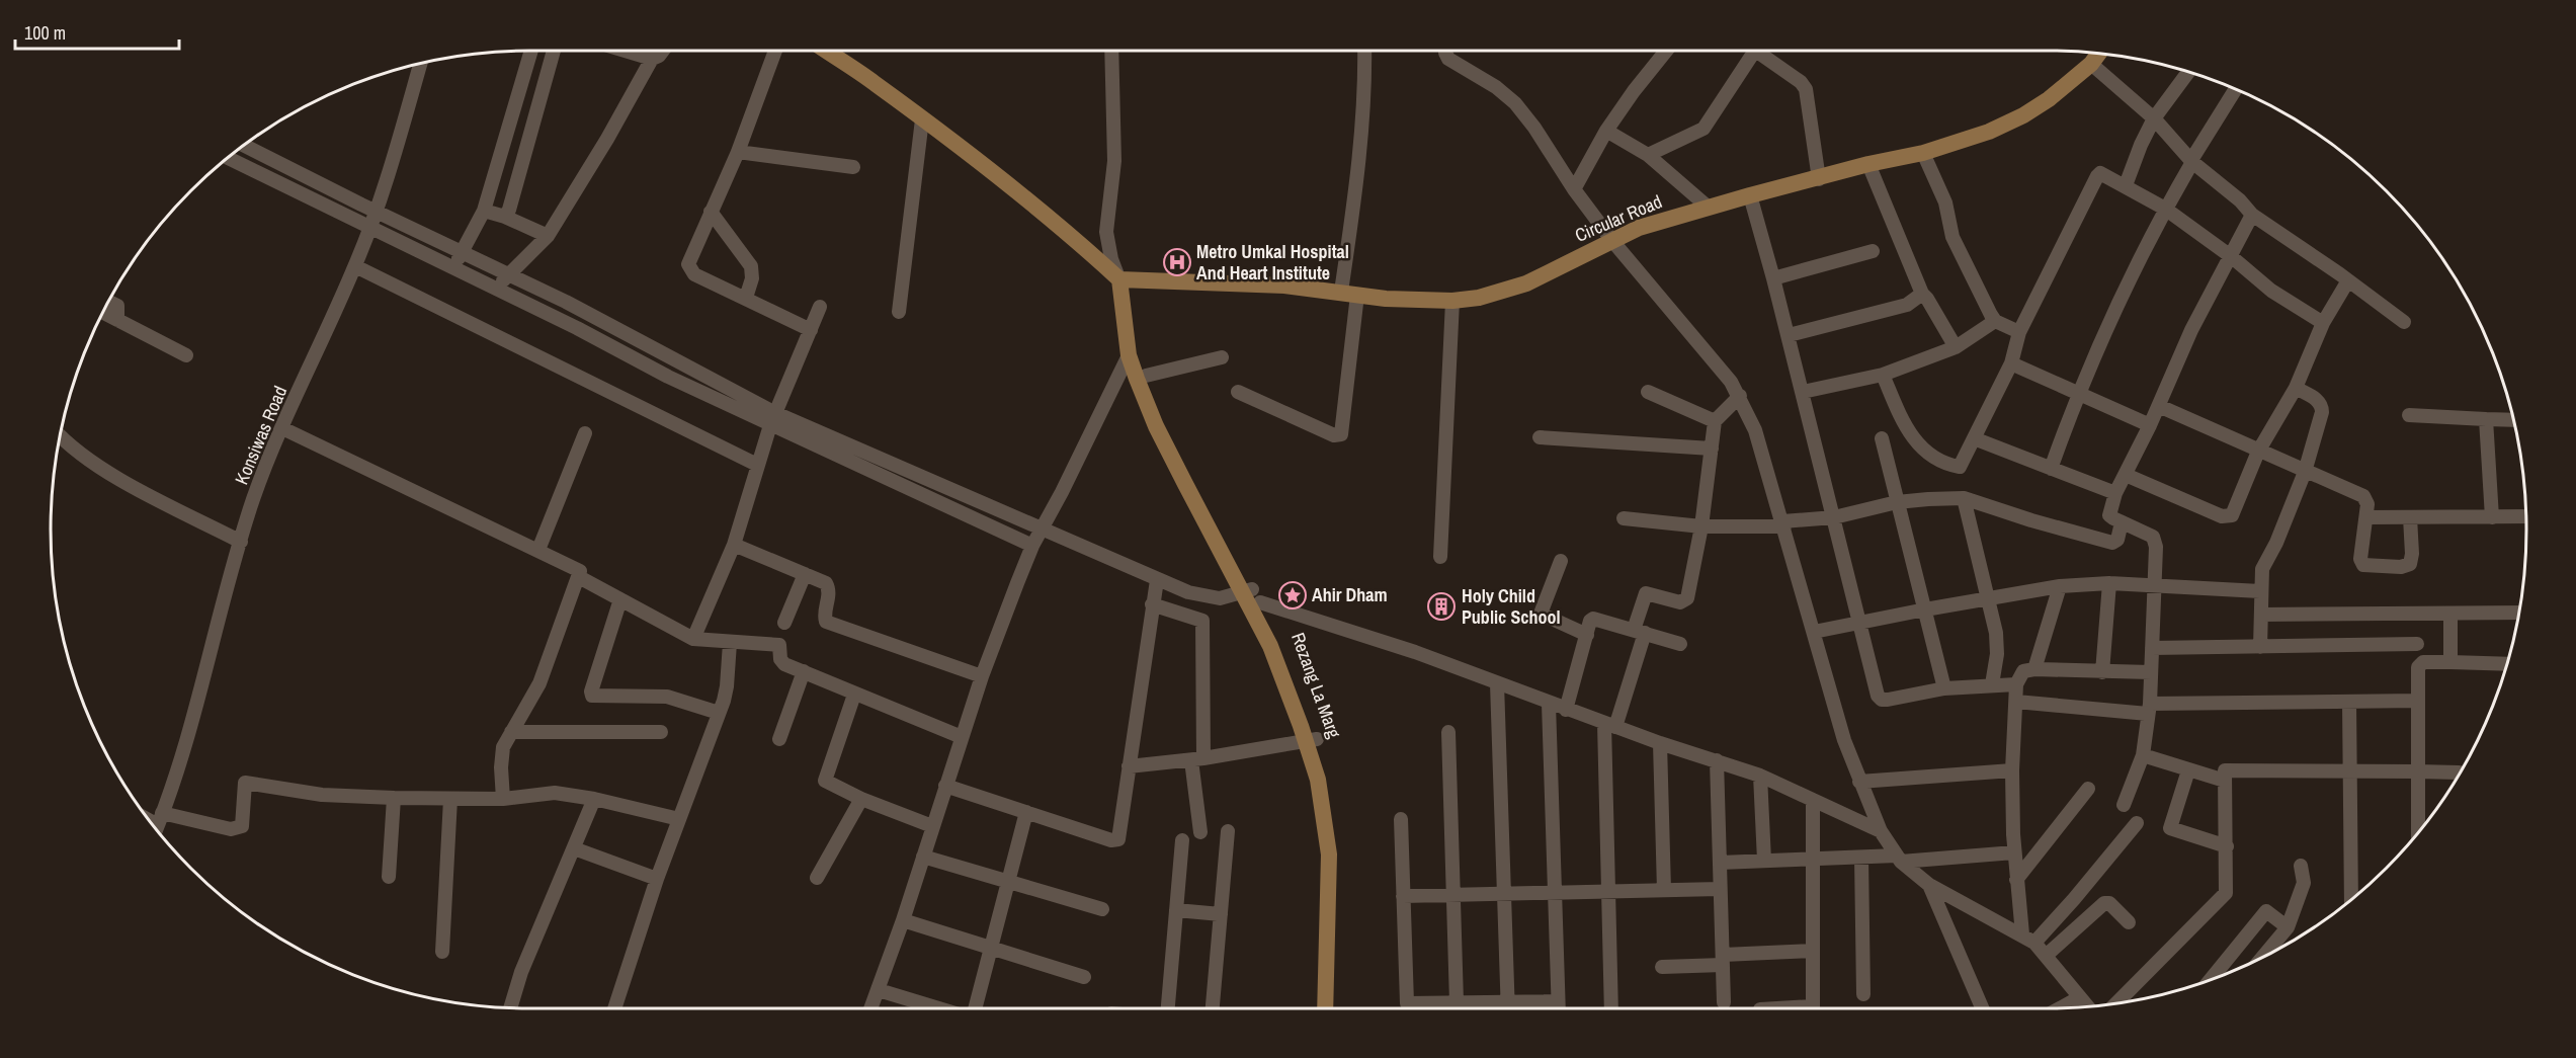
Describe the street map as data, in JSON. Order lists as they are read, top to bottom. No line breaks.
{"streets":{"main road":["Circular Road","Rezang La Marg"],"street":["Konsiwas Road"]},"crossings":[["Circular Road","Rezang La Marg"]],"places":{"hospital":["Metro Umkal Hospital And Heart Institute"],"place":["Ahir Dham"],"building":["Holy Child Public School"]},"scale_bar":"100 m"}
